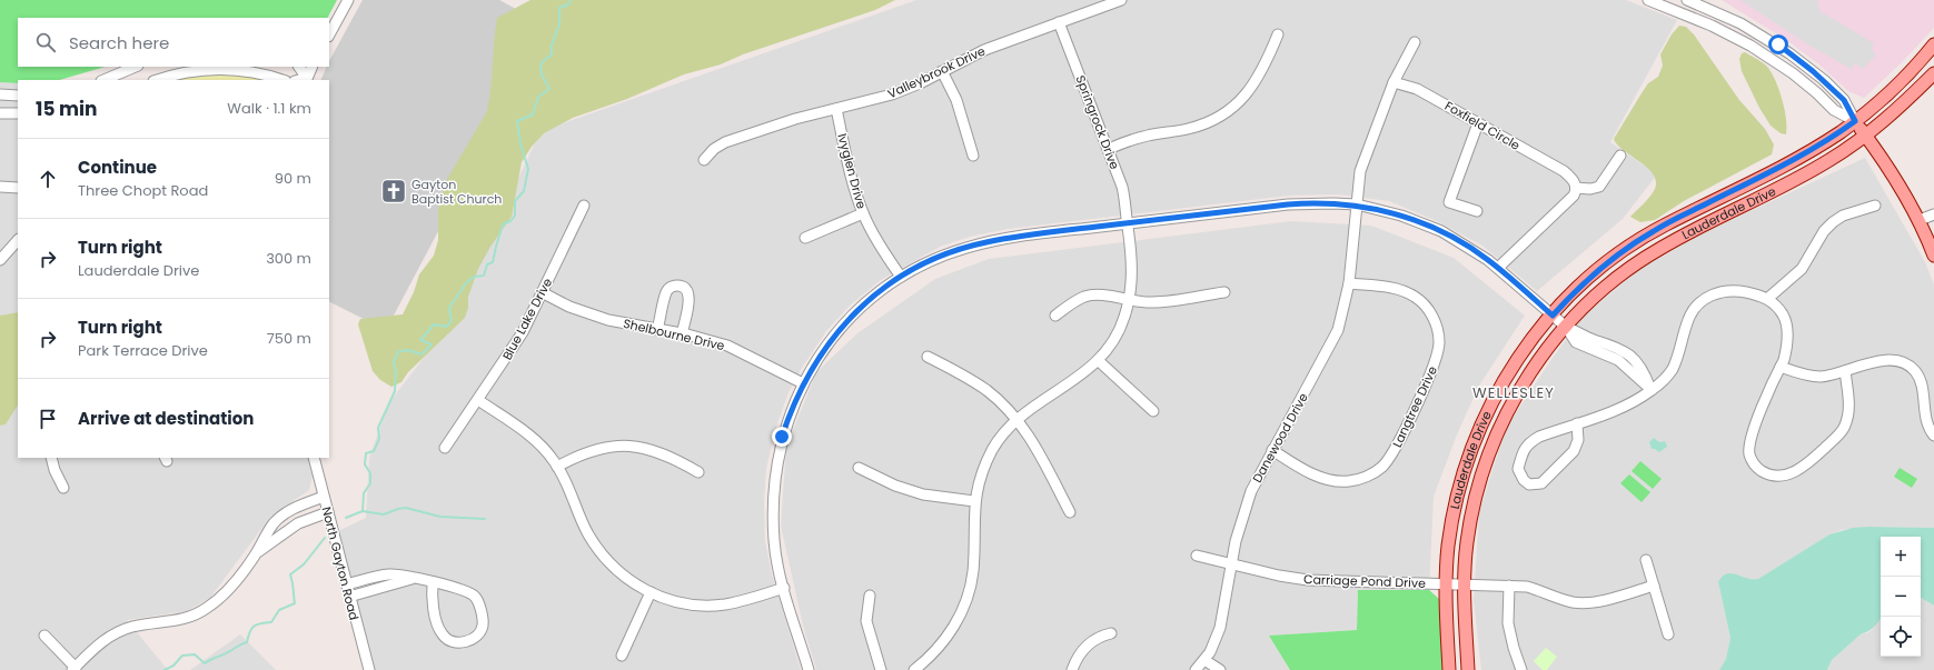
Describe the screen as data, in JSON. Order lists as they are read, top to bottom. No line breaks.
{"streets":{"main road":["Lauderdale Drive"],"street":["Valleybrook Drive","Springrock Drive","Foxfield Circle","Ivyglen Drive","Blue Lake Drive","Shelbourne Drive","Langtree Drive","Danewood Drive","North Gayton Road","Carriage Pond Drive"]},"crossings":[["Valleybrook Drive","Springrock Drive"],["Valleybrook Drive","Ivyglen Drive"],["Lauderdale Drive","Carriage Pond Drive"],["Blue Lake Drive","Shelbourne Drive"],["Langtree Drive","Danewood Drive"],["Danewood Drive","Carriage Pond Drive"]],"districts":["WELLESLEY"],"places":{"church":["Gayton Baptist Church"]},"page":{"search":"Search here","heading":["15 min","Walk · 1.1 km"],"list":[["Continue","Three Chopt Road","90 m"],["Turn right","Lauderdale Drive","300 m"],["Turn right","Park Terrace Drive","750 m"],"Arrive at destination"],"map_buttons":["+","−"]}}
